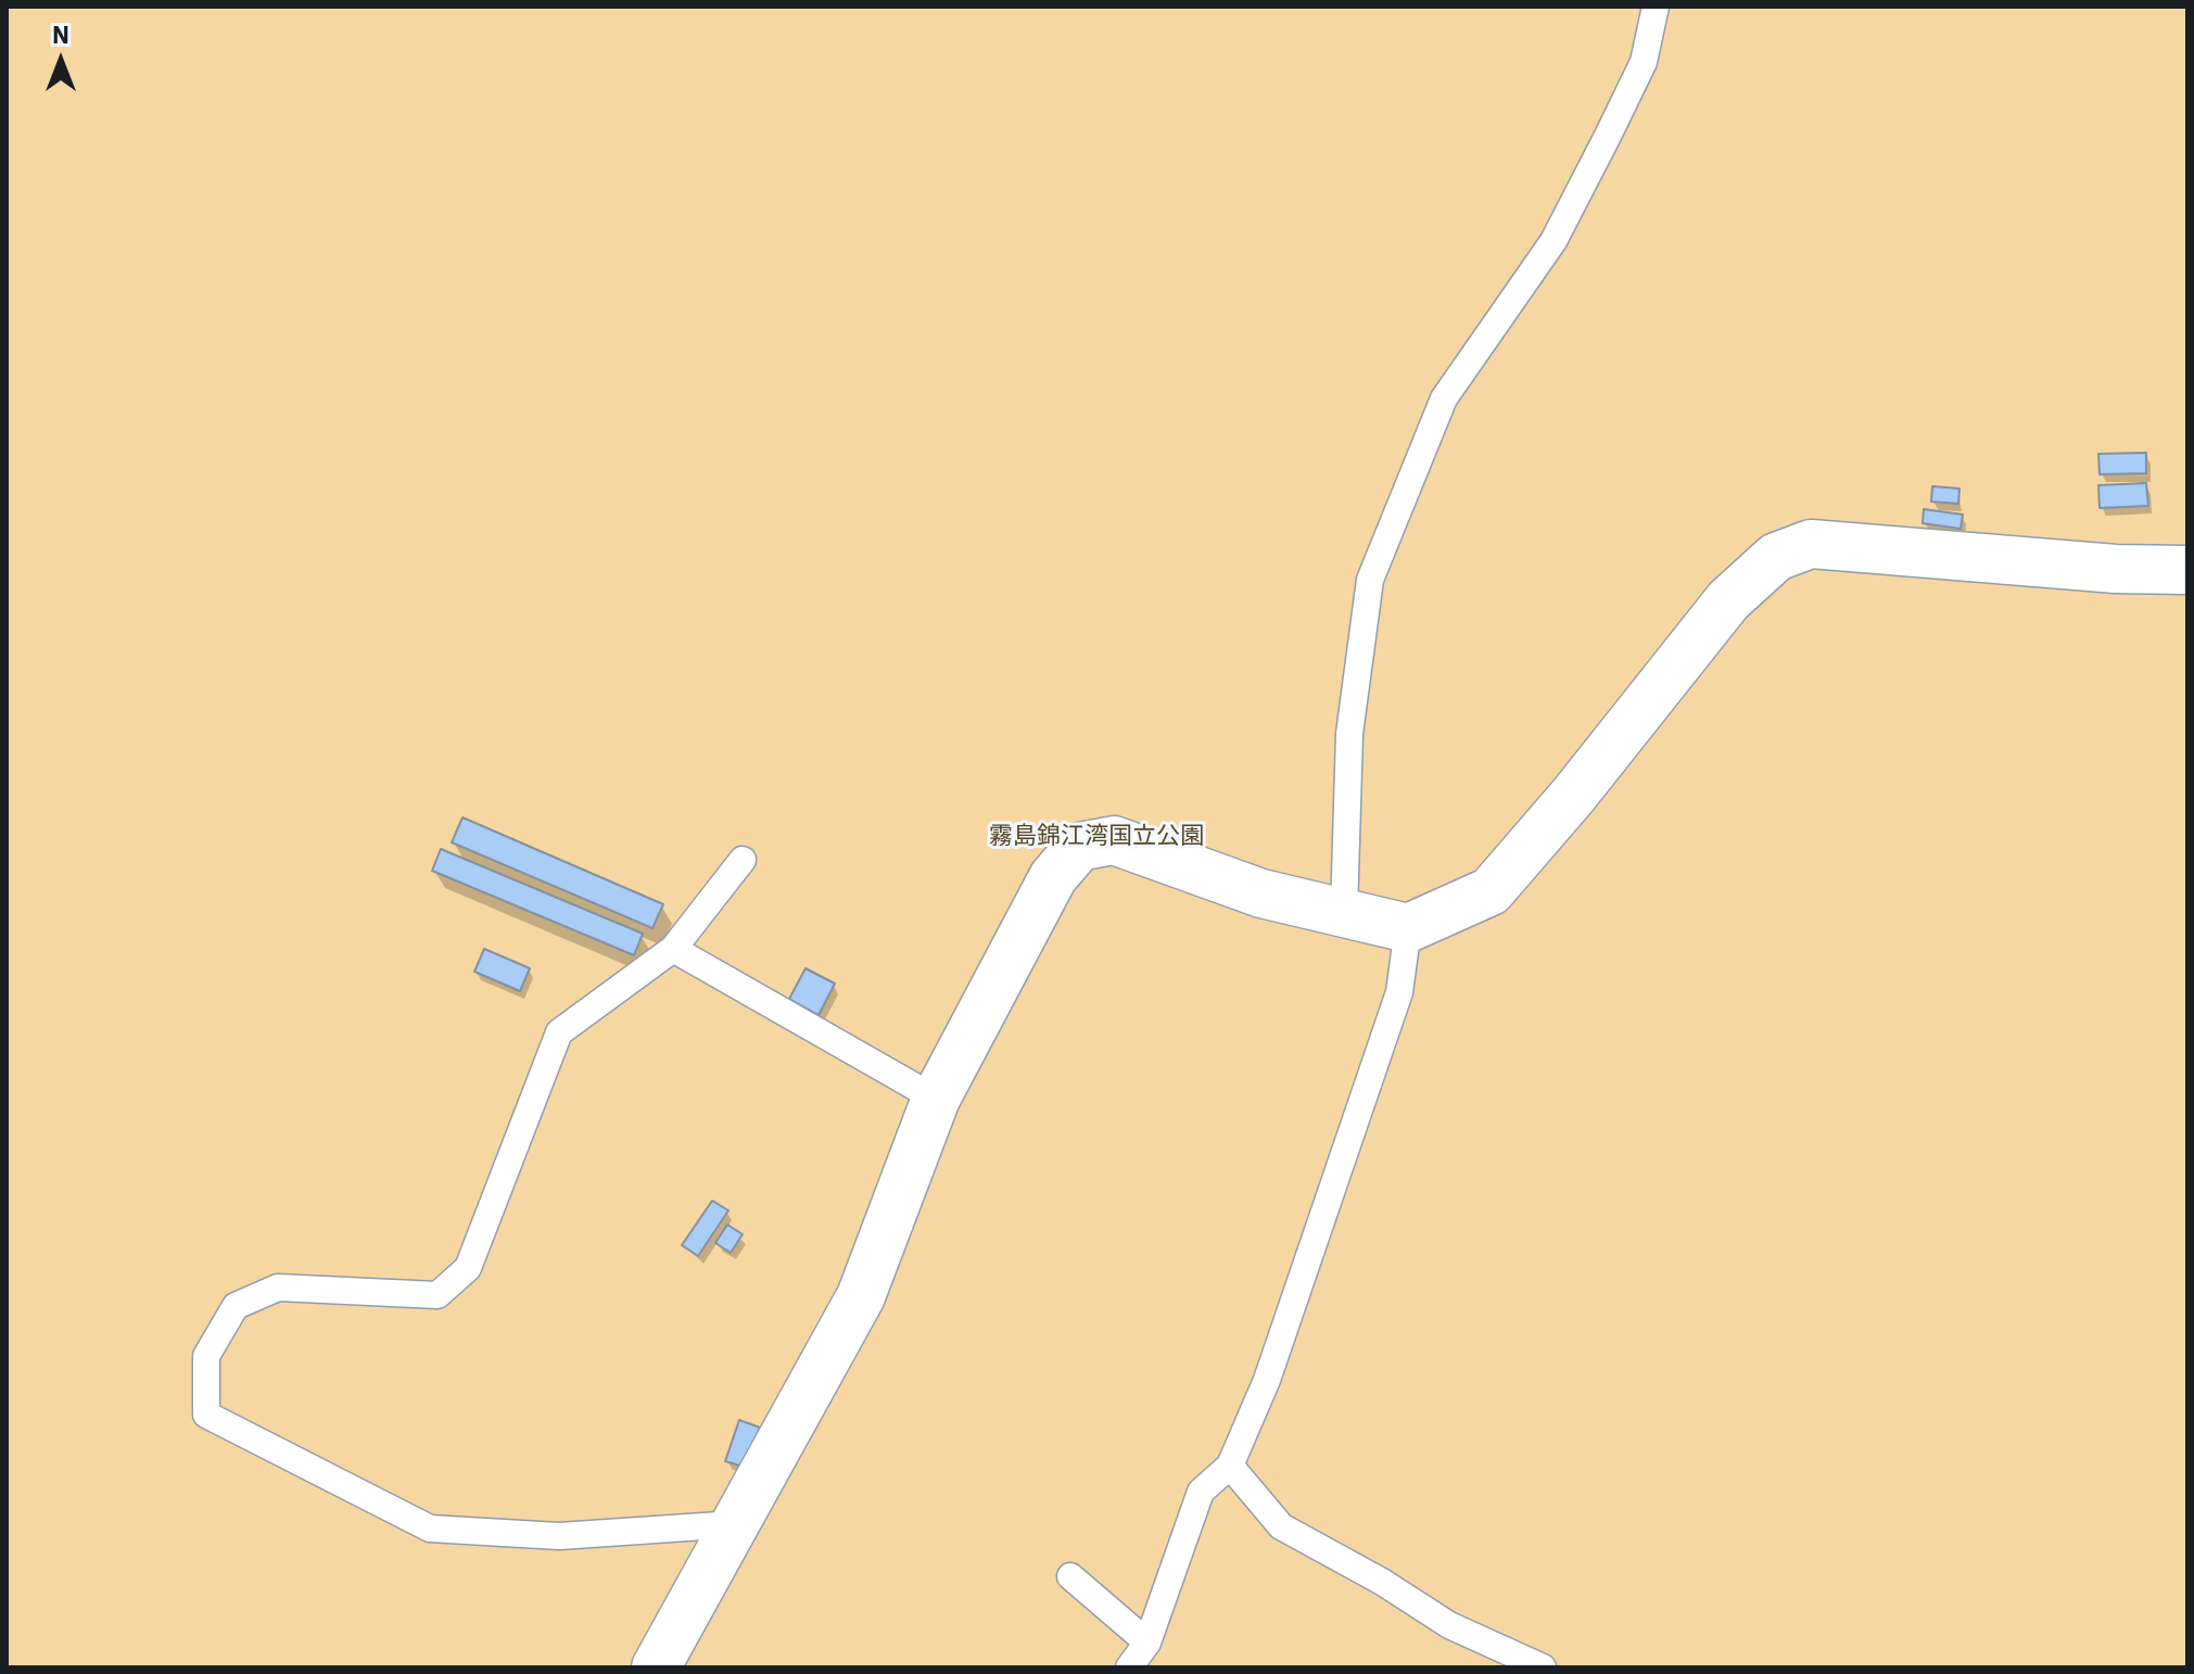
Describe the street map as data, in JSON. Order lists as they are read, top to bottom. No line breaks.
{"parks":["霧島錦江湾国立公園"],"north":"top"}
